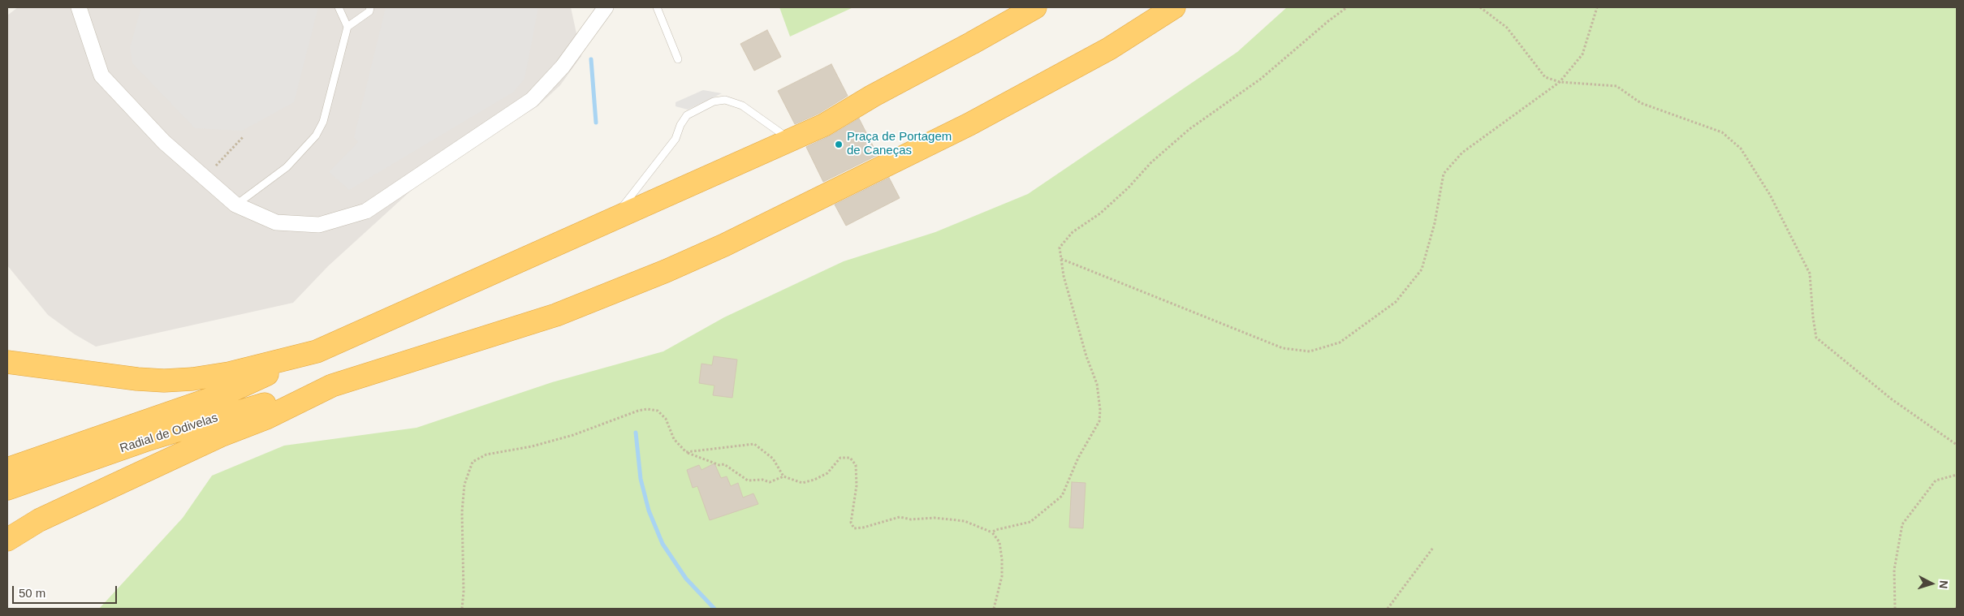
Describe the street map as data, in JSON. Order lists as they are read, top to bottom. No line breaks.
{"streets":{"highway":["Radial de Odivelas"]},"places":["Praça de Portagem de Caneças"],"scale_bar":"50 m","north":"right"}
